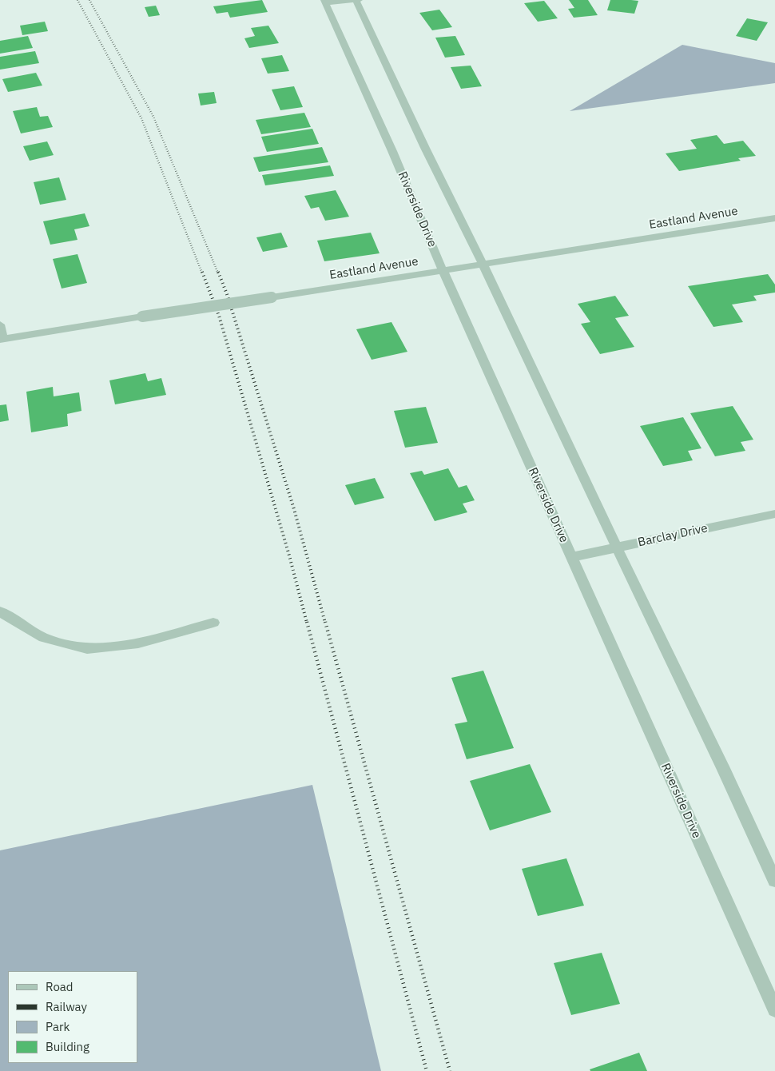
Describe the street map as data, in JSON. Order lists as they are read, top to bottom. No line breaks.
{"streets":{"street":["Riverside Drive","Eastland Avenue","Barclay Drive"]},"crossings":[["Riverside Drive","Eastland Avenue"],["Riverside Drive","Barclay Drive"]],"legend":["Road","Railway","Park","Building"]}
